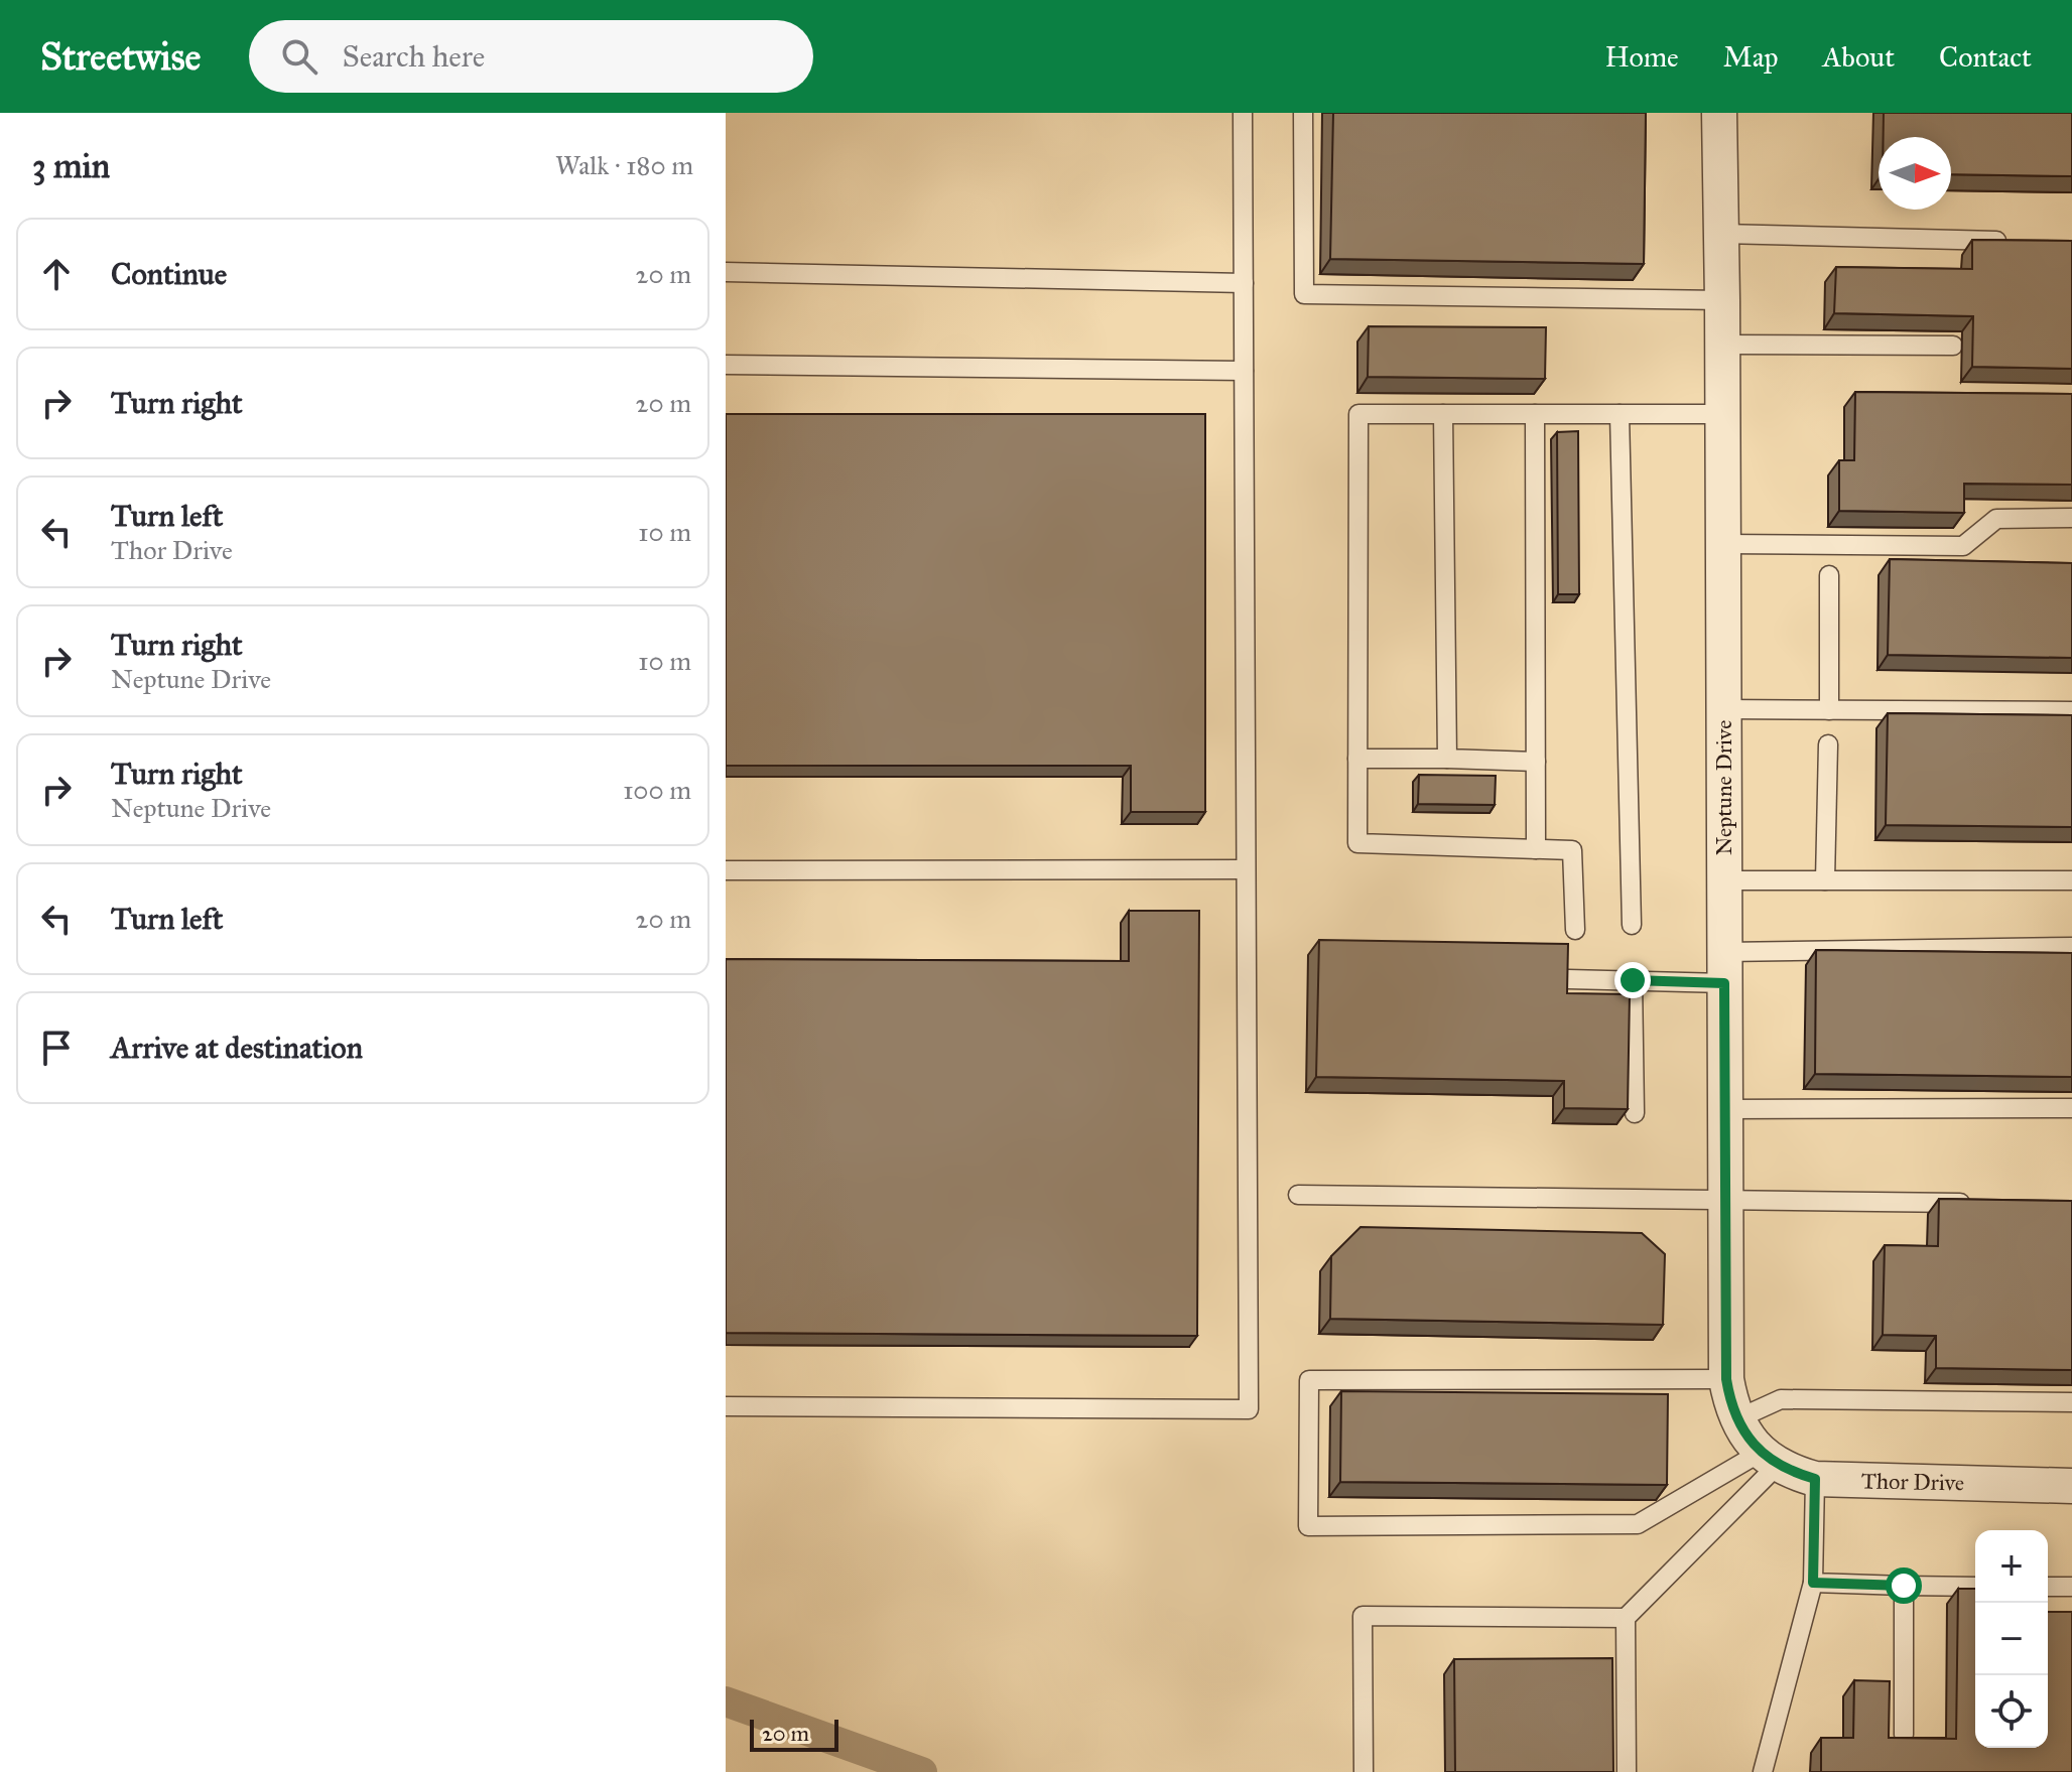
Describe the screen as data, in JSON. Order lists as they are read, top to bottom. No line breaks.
{"streets":{"street":["Neptune Drive","Thor Drive"]},"crossings":[["Neptune Drive","Thor Drive"]],"scale_bar":"20 m","north":"right","page":{"header":"Streetwise","search":"Search here","nav":["Home","Map","About","Contact"],"heading":["3 min","Walk · 180 m"],"list":[["Continue","20 m"],["Turn right","20 m"],["Turn left","Thor Drive","10 m"],["Turn right","Neptune Drive","10 m"],["Turn right","Neptune Drive","100 m"],["Turn left","20 m"],"Arrive at destination"],"map_buttons":["+","−"],"scale":"20 m"}}
